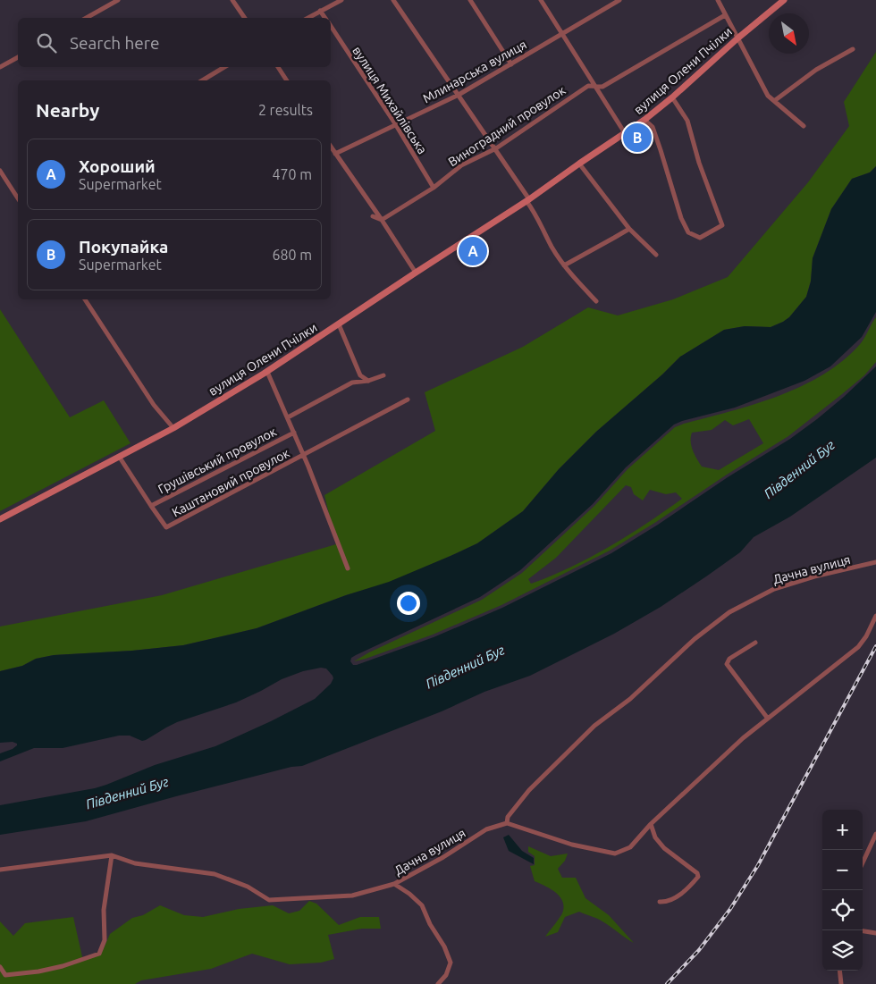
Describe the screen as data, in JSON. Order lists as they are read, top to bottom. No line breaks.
{"streets":{"street":["вулиця Олени Пчілки","Млинарська вулиця","вулиця Михайлівська","Виноградний провулок","Грушівський провулок","Каштановий провулок","Дачна вулиця"]},"crossings":[["вулиця Олени Пчілки","Каштановий провулок"],["Млинарська вулиця","вулиця Михайлівська"],["вулиця Михайлівська","Виноградний провулок"],["Грушівський провулок","Каштановий провулок"]],"water":["Південний Буг"],"north":"bottom right","page":{"search":"Search here","heading":["Nearby","2 results"],"pins":["B","A"],"list":[{"mark":"A","name":"Хороший","note":"Supermarket","value":"470 m"},{"mark":"B","name":"Покупайка","note":"Supermarket","value":"680 m"}],"map_buttons":["+","−"]}}
